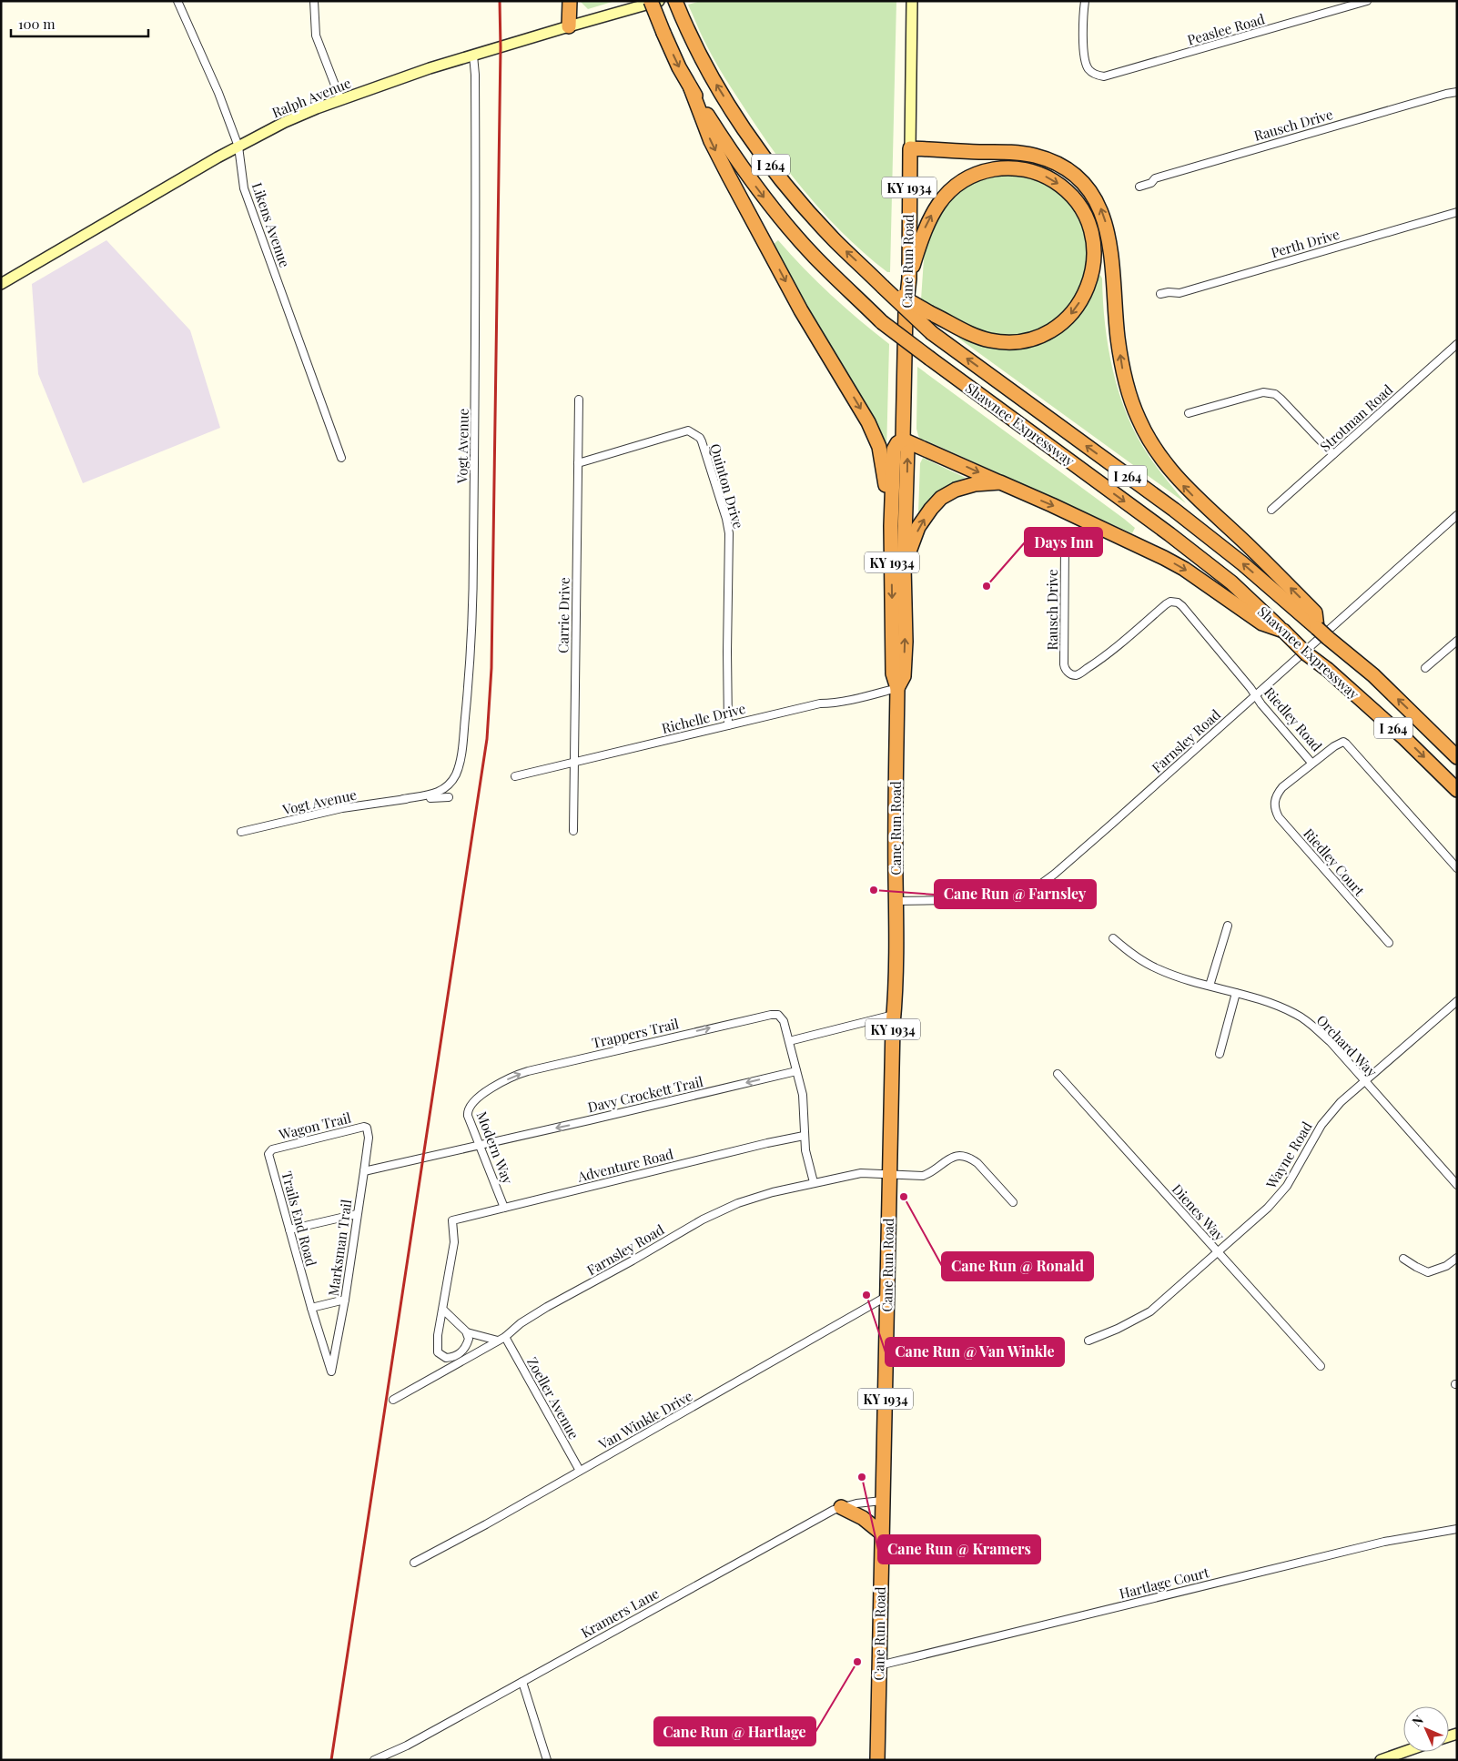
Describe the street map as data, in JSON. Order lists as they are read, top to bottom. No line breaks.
{"streets":{"highway":["I 264","KY 1934","Cane Run Road","Shawnee Expressway"],"street":["Peaslee Road","Ralph Avenue","Rausch Drive","Likens Avenue","Perth Drive","Strotman Road","Vogt Avenue","Quinton Drive","Carrie Drive","Richelle Drive","Riedley Road","Farnsley Road","Riedley Court","Trappers Trail","Orchard Way","Davy Crockett Trail","Wagon Trail","Modern Way","Wayne Road","Adventure Road","Dienes Way","Trails End Road","Marksman Trail","Zoeller Avenue","Van Winkle Drive","Hartlage Court","Kramers Lane"]},"crossings":[["Ralph Avenue","Likens Avenue"],["Ralph Avenue","Vogt Avenue"],["Rausch Drive","Riedley Road"],["Cane Run Road","Richelle Drive"],["Cane Run Road","Farnsley Road"],["Cane Run Road","Van Winkle Drive"],["Cane Run Road","Hartlage Court"],["Cane Run Road","Kramers Lane"],["Quinton Drive","Carrie Drive"],["Quinton Drive","Richelle Drive"],["Carrie Drive","Richelle Drive"],["Riedley Road","Farnsley Road"],["Riedley Road","Riedley Court"],["Farnsley Road","Zoeller Avenue"],["Trappers Trail","Modern Way"],["Orchard Way","Wayne Road"],["Davy Crockett Trail","Modern Way"],["Davy Crockett Trail","Marksman Trail"],["Wagon Trail","Trails End Road"],["Wagon Trail","Marksman Trail"],["Modern Way","Adventure Road"],["Wayne Road","Dienes Way"],["Trails End Road","Marksman Trail"],["Zoeller Avenue","Van Winkle Drive"]],"one_way":["Trappers Trail","Davy Crockett Trail"],"places":["Days Inn","Cane Run @ Farnsley","Cane Run @ Ronald","Cane Run @ Van Winkle","Cane Run @ Kramers","Cane Run @ Hartlage"],"scale_bar":"100 m","north":"top left"}
